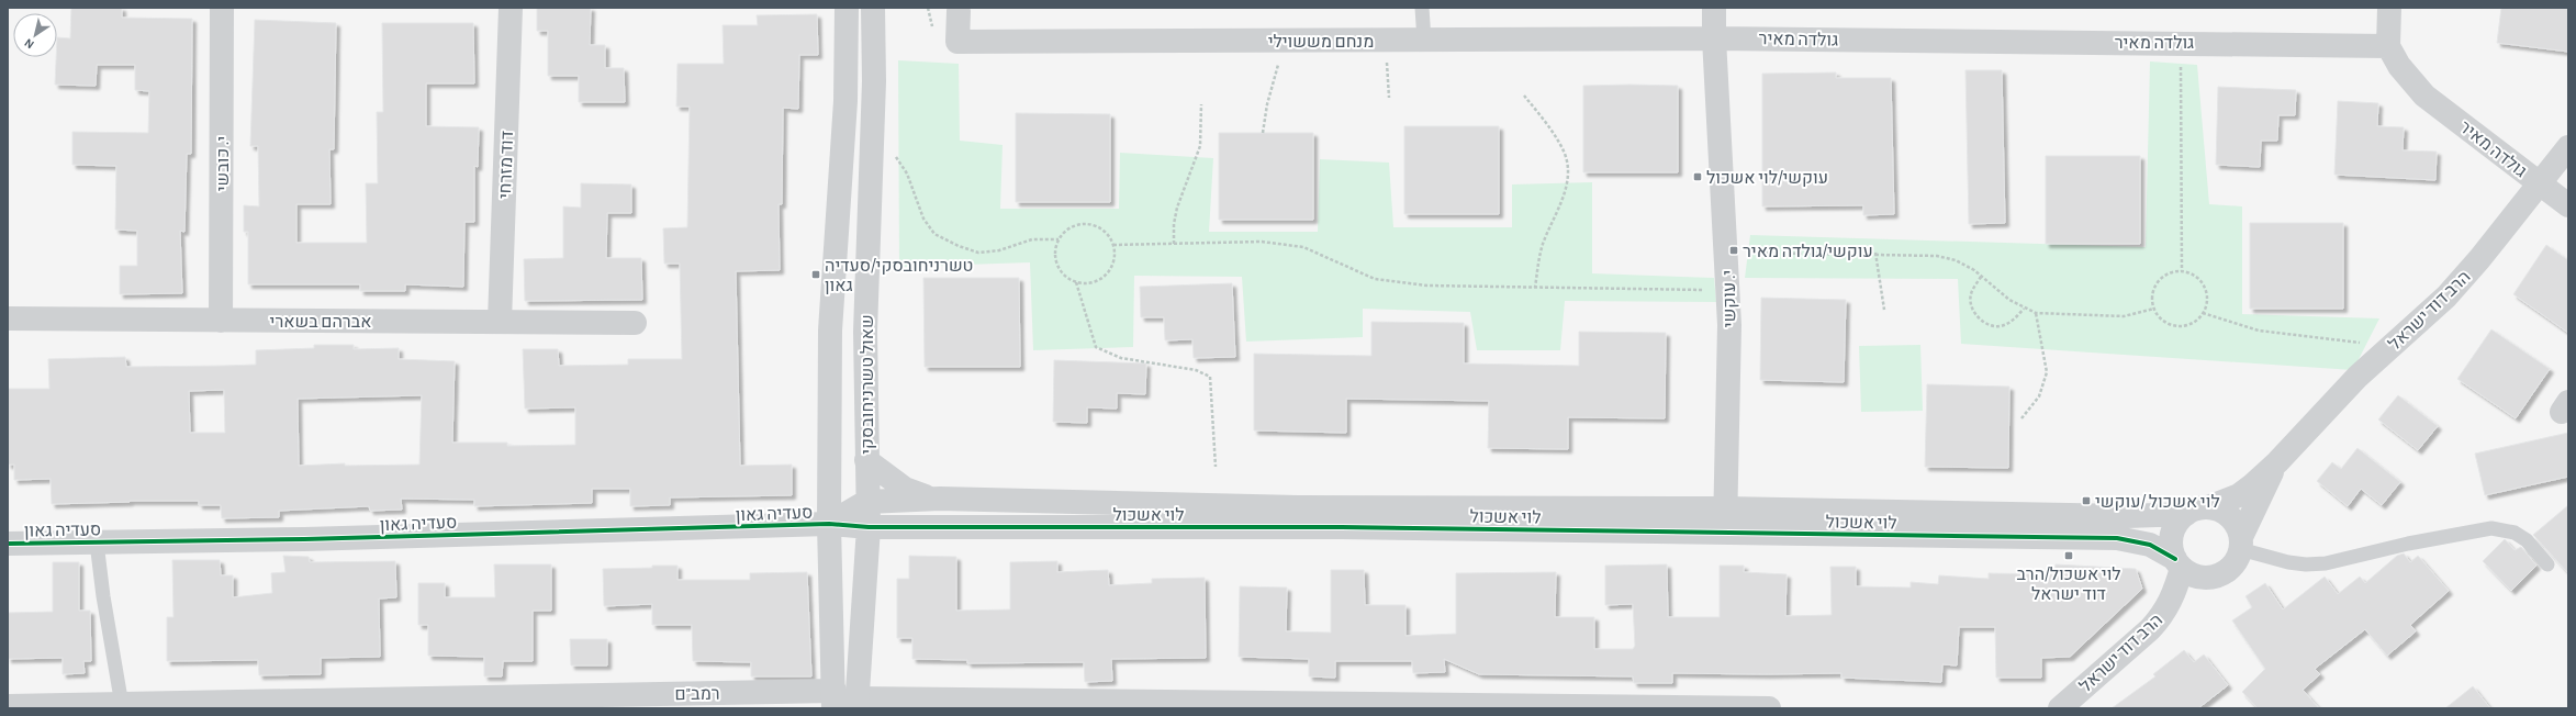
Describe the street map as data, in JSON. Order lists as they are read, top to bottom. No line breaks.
{"streets":{"street":["גולדה מאיר","מנחם מששוילי","י. כובשי","דוד מזרחי","י. עוקשי","הרב דוד ישראל","אברהם בשארי","שאול טשרניחובסקי","סעדיה גאון","לוי אשכול","רמב\"ם"]},"crossings":[["גולדה מאיר","מנחם מששוילי"],["גולדה מאיר","י. עוקשי"],["גולדה מאיר","הרב דוד ישראל"],["מנחם מששוילי","י. עוקשי"],["י. כובשי","אברהם בשארי"],["דוד מזרחי","אברהם בשארי"],["י. עוקשי","לוי אשכול"],["הרב דוד ישראל","לוי אשכול"],["שאול טשרניחובסקי","סעדיה גאון"],["שאול טשרניחובסקי","לוי אשכול"],["שאול טשרניחובסקי","רמב\"ם"],["סעדיה גאון","לוי אשכול"]],"places":{"transit":["עוקשי/לוי אשכול","עוקשי/גולדה מאיר","טשרניחובסקי/סעדיה גאון","לוי אשכול /עוקשי","לוי אשכול/הרב דוד ישראל"]},"north":"bottom left"}
